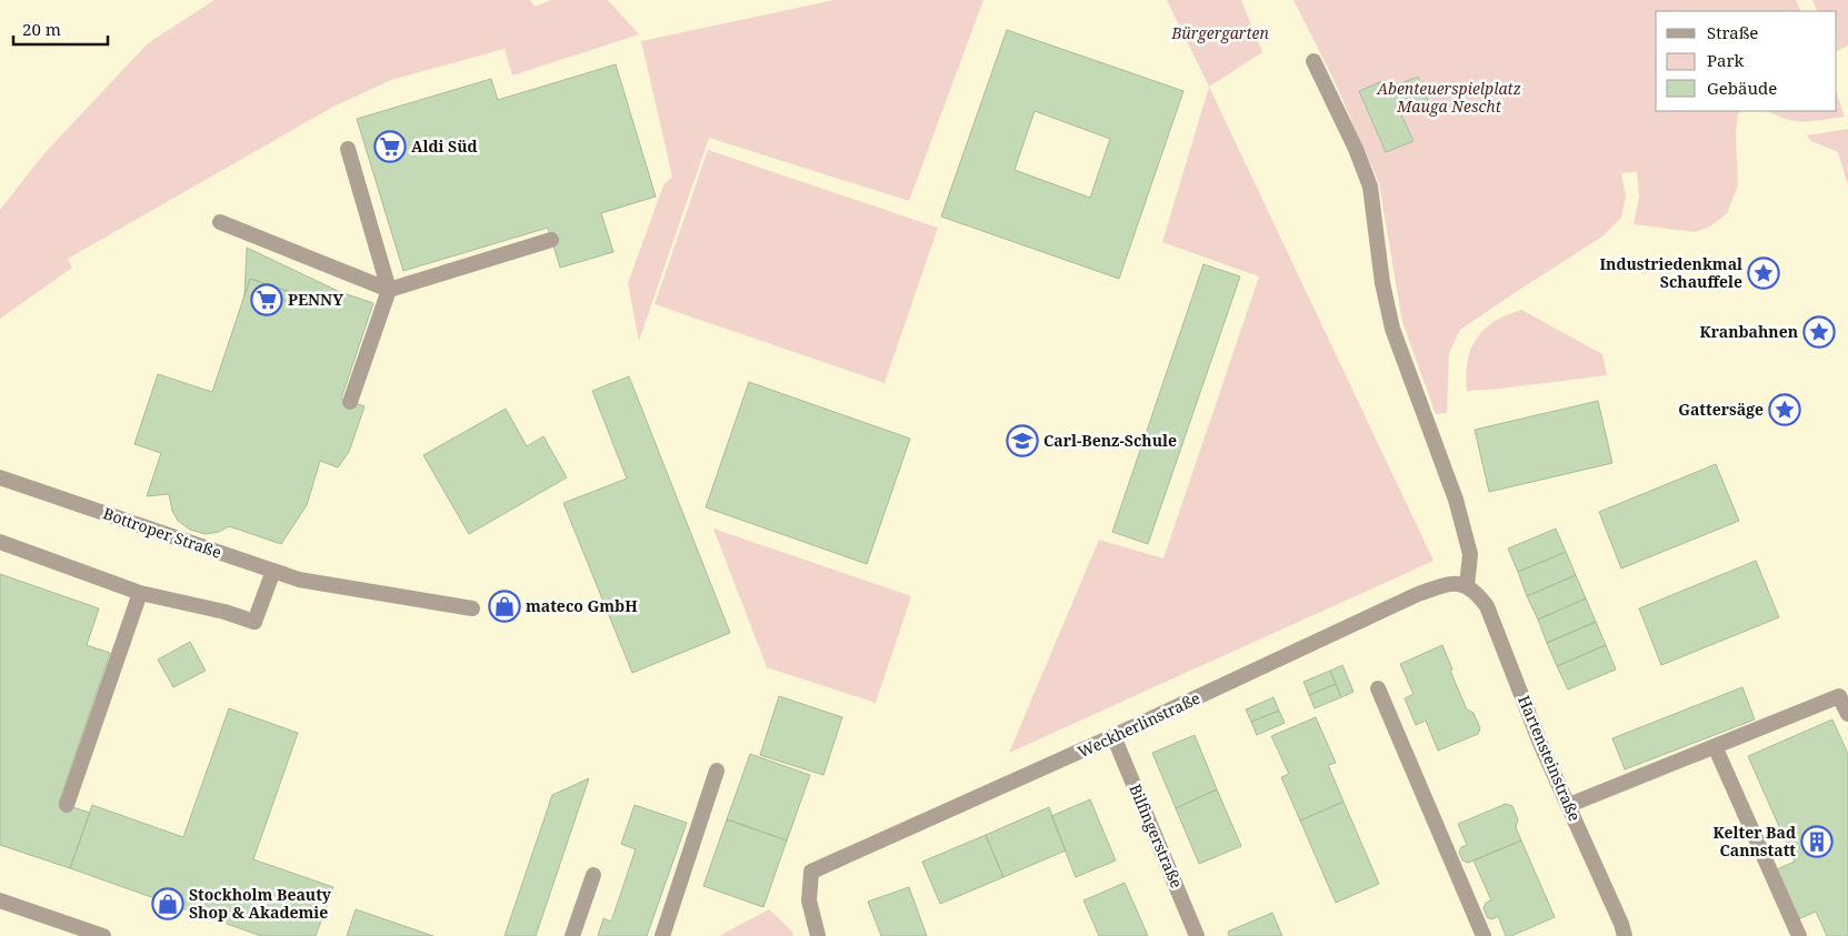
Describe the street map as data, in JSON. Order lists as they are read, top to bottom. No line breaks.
{"streets":{"street":["Bottroper Straße","Weckherlinstraße","Hartensteinstraße","Bilfingerstraße"]},"crossings":[["Weckherlinstraße","Hartensteinstraße"],["Weckherlinstraße","Bilfingerstraße"]],"parks":["Bürgergarten","Abenteuerspielplatz Mauga Nescht"],"places":{"supermarket":["Aldi Süd","PENNY"],"place":["Industriedenkmal Schauffele","Kranbahnen","Gattersäge"],"school or university":["Carl-Benz-Schule"],"shop":["mateco GmbH","Stockholm Beauty Shop & Akademie"],"building":["Kelter Bad Cannstatt"]},"legend":["Straße","Park","Gebäude"],"scale_bar":"20 m"}
